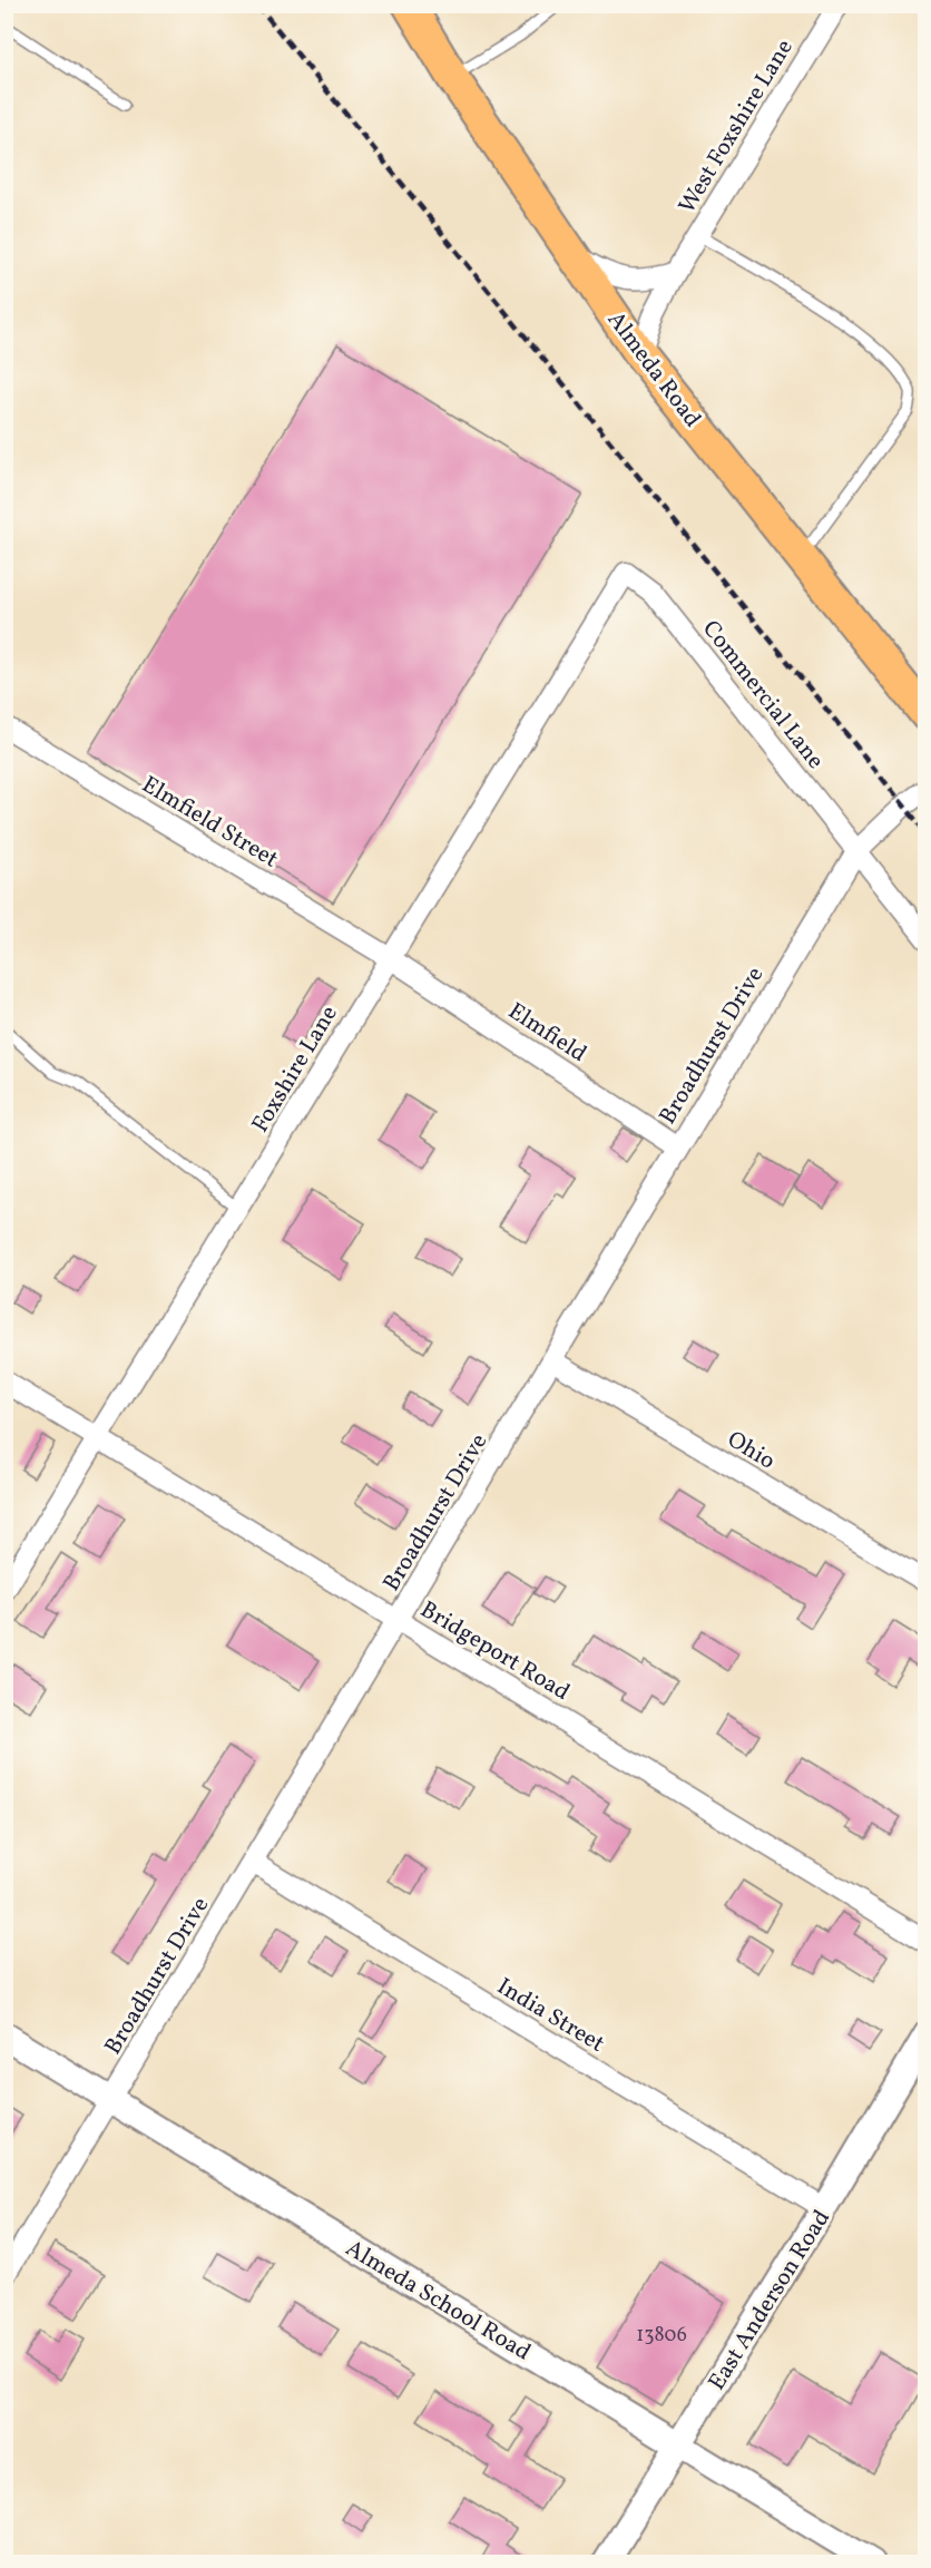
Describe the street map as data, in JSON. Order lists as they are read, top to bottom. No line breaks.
{"streets":{"main road":["Almeda Road"],"street":["West Foxshire Lane","Commercial Lane","Elmfield Street","Elmfield","Broadhurst Drive","Foxshire Lane","Ohio","Bridgeport Road","India Street","Almeda School Road","East Anderson Road"]},"crossings":[["West Foxshire Lane","Almeda Road"],["Commercial Lane","Broadhurst Drive"],["Commercial Lane","Foxshire Lane"],["Elmfield Street","Elmfield"],["Elmfield Street","Foxshire Lane"],["Elmfield","Broadhurst Drive"],["Elmfield","Foxshire Lane"],["Broadhurst Drive","Ohio"],["Broadhurst Drive","Bridgeport Road"],["Broadhurst Drive","India Street"],["Broadhurst Drive","Almeda School Road"],["Foxshire Lane","Bridgeport Road"],["India Street","East Anderson Road"],["Almeda School Road","East Anderson Road"]],"house_numbers":["13806"]}
